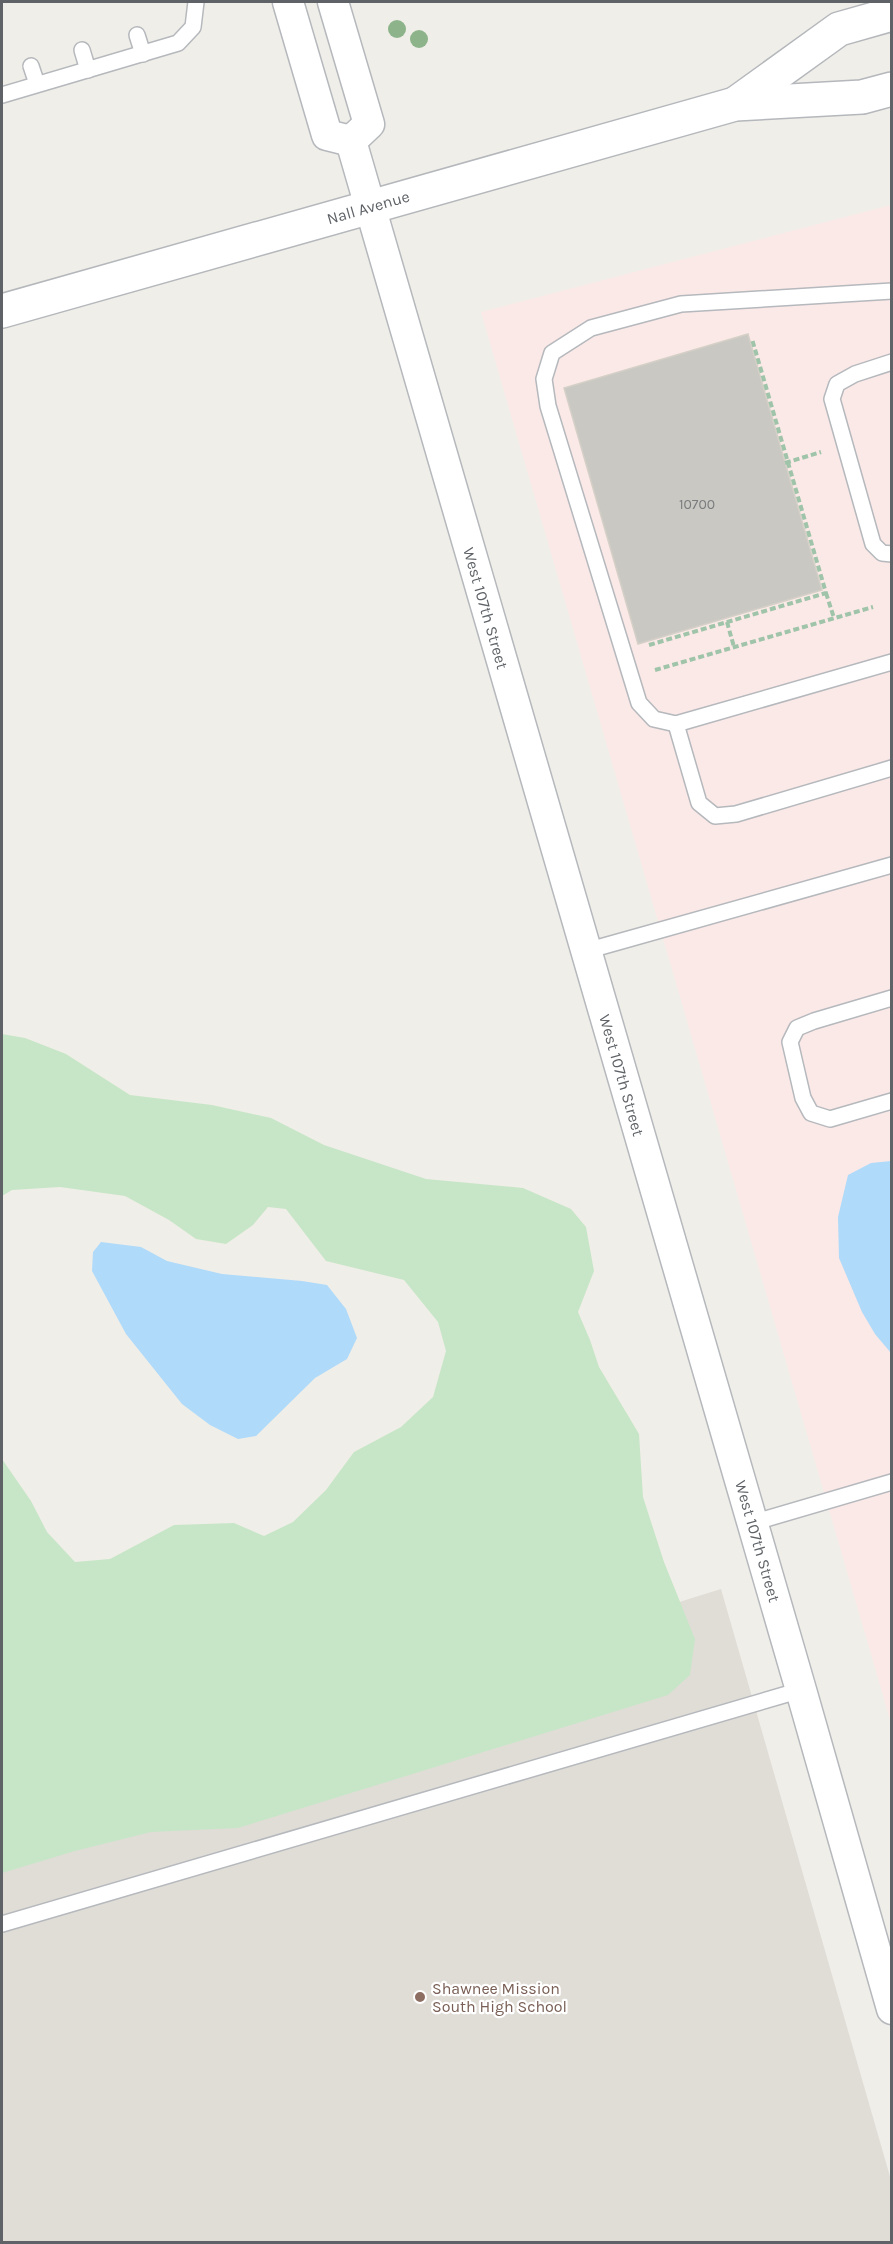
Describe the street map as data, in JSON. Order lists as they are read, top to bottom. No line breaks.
{"streets":{"main road":["Nall Avenue"],"street":["West 107th Street"]},"crossings":[["Nall Avenue","West 107th Street"]],"places":["Shawnee Mission South High School"],"house_numbers":["10700"]}
